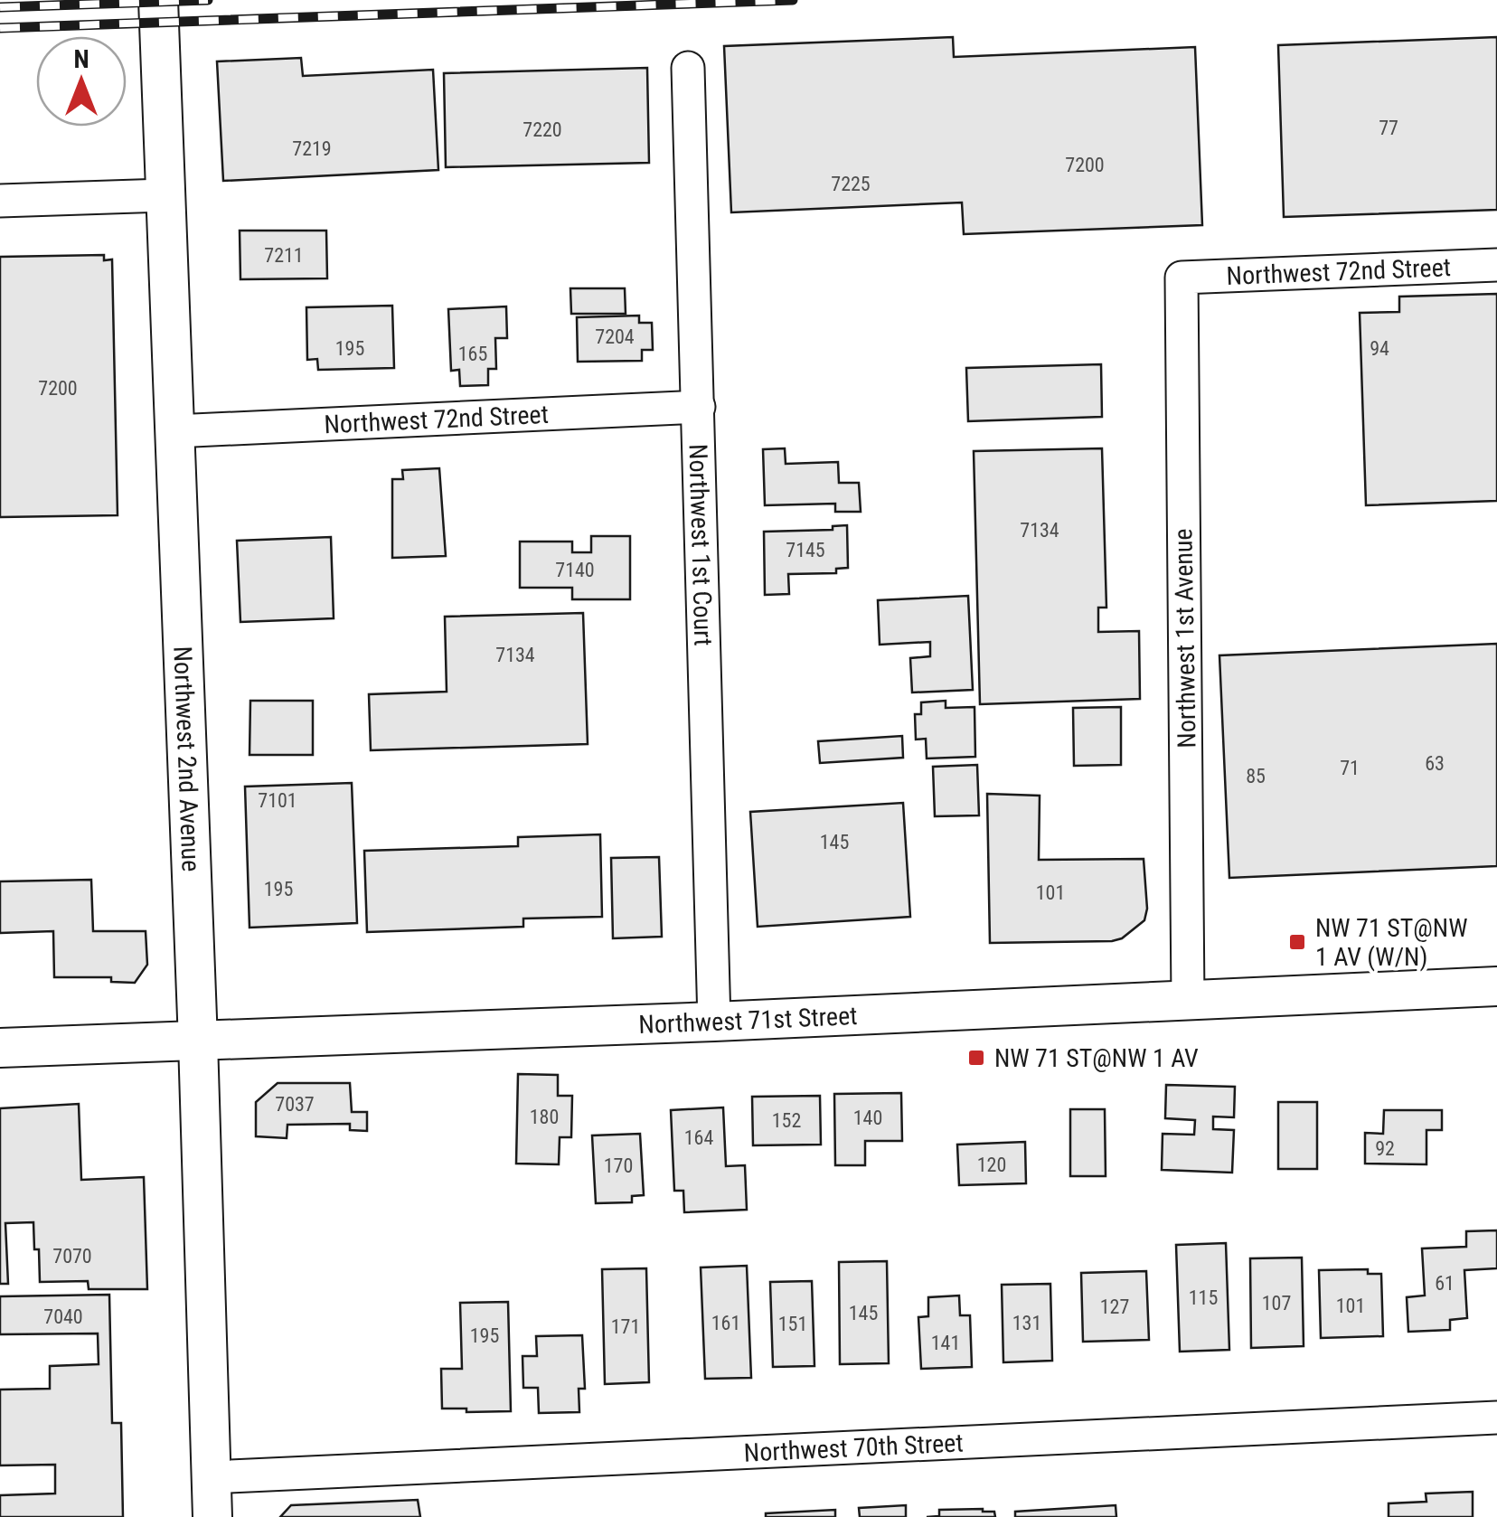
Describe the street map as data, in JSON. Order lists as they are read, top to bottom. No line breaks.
{"streets":{"street":["Northwest 72nd Street","Northwest 1st Court","Northwest 1st Avenue","Northwest 2nd Avenue","Northwest 71st Street","Northwest 70th Street"]},"crossings":[["Northwest 72nd Street","Northwest 1st Court"],["Northwest 72nd Street","Northwest 1st Avenue"],["Northwest 72nd Street","Northwest 2nd Avenue"],["Northwest 1st Court","Northwest 71st Street"],["Northwest 1st Avenue","Northwest 71st Street"],["Northwest 2nd Avenue","Northwest 71st Street"],["Northwest 2nd Avenue","Northwest 70th Street"]],"places":{"transit":["NW 71 ST@NW 1 AV (W/N)","NW 71 ST@NW 1 AV"]},"house_numbers":["77","7220","7219","7200","7225","7211","7204","195","94","165","7200","7134","7145","7140","7134","63","71","85","7101","145","195","101","7037","180","140","152","164","92","120","170","7070","61","115","107","101","127","145","7040","161","131","151","171","195","141"],"north":"top"}
